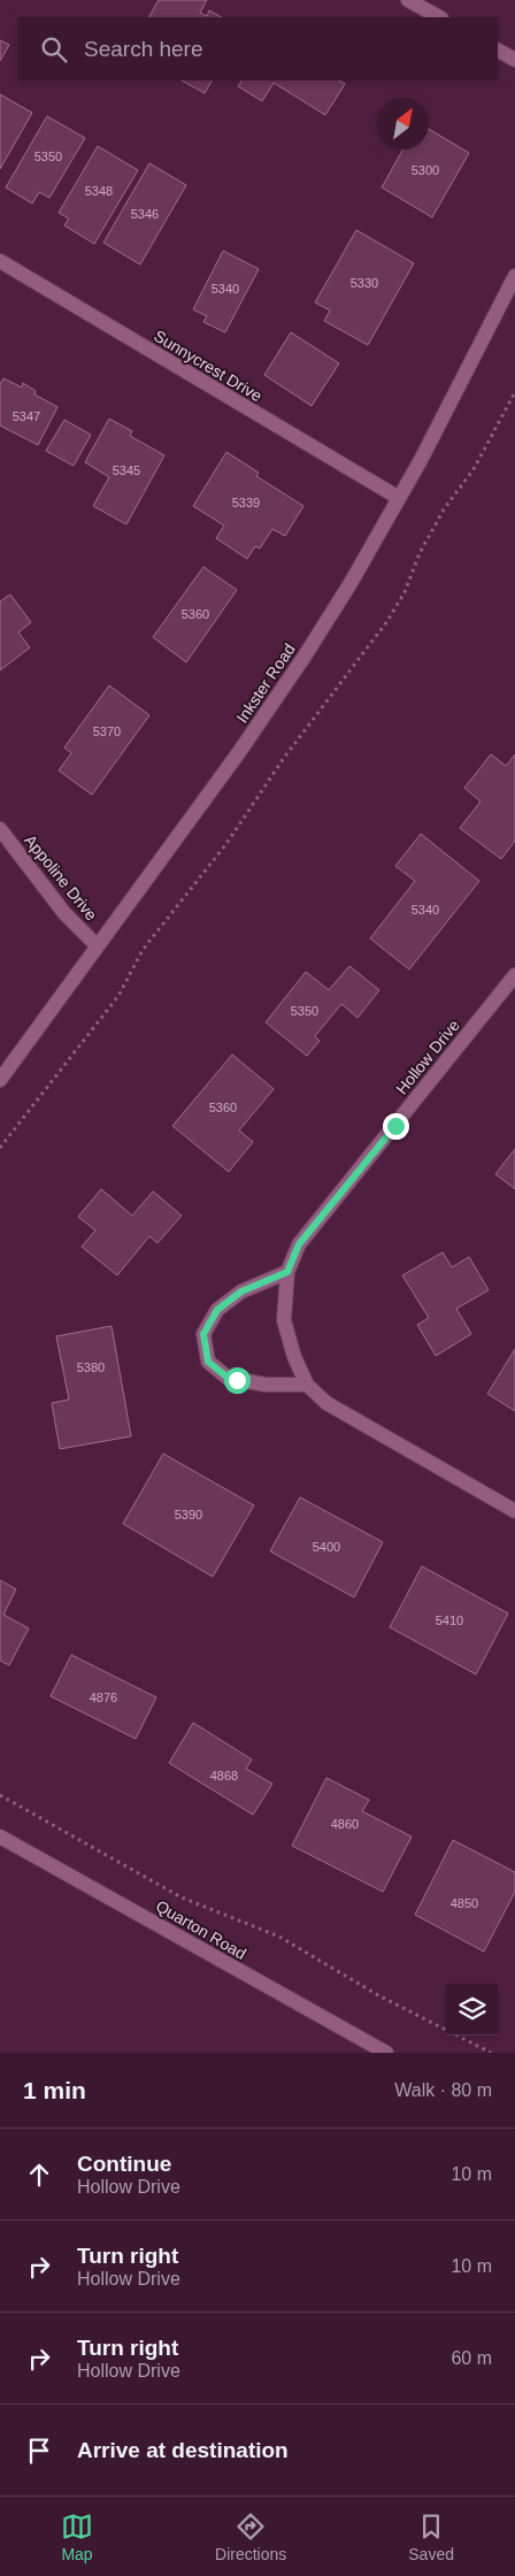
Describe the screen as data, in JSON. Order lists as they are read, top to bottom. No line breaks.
{"streets":{"street":["Sunnycrest Drive","Inkster Road","Appoline Drive","Hollow Drive","Quarton Road"]},"crossings":[["Sunnycrest Drive","Inkster Road"],["Inkster Road","Appoline Drive"]],"house_numbers":["5350","5300","5348","5346","5330","5340","5347","5345","5339","5360","5370","5340","5350","5360","5380","5390","5400","5410","4876","4868","4860","4850"],"north":"top right","page":{"search":"Search here","heading":["1 min","Walk · 80 m"],"list":[["Continue","Hollow Drive","10 m"],["Turn right","Hollow Drive","10 m"],["Turn right","Hollow Drive","60 m"],"Arrive at destination"],"nav":["Map","Directions","Saved"]}}
